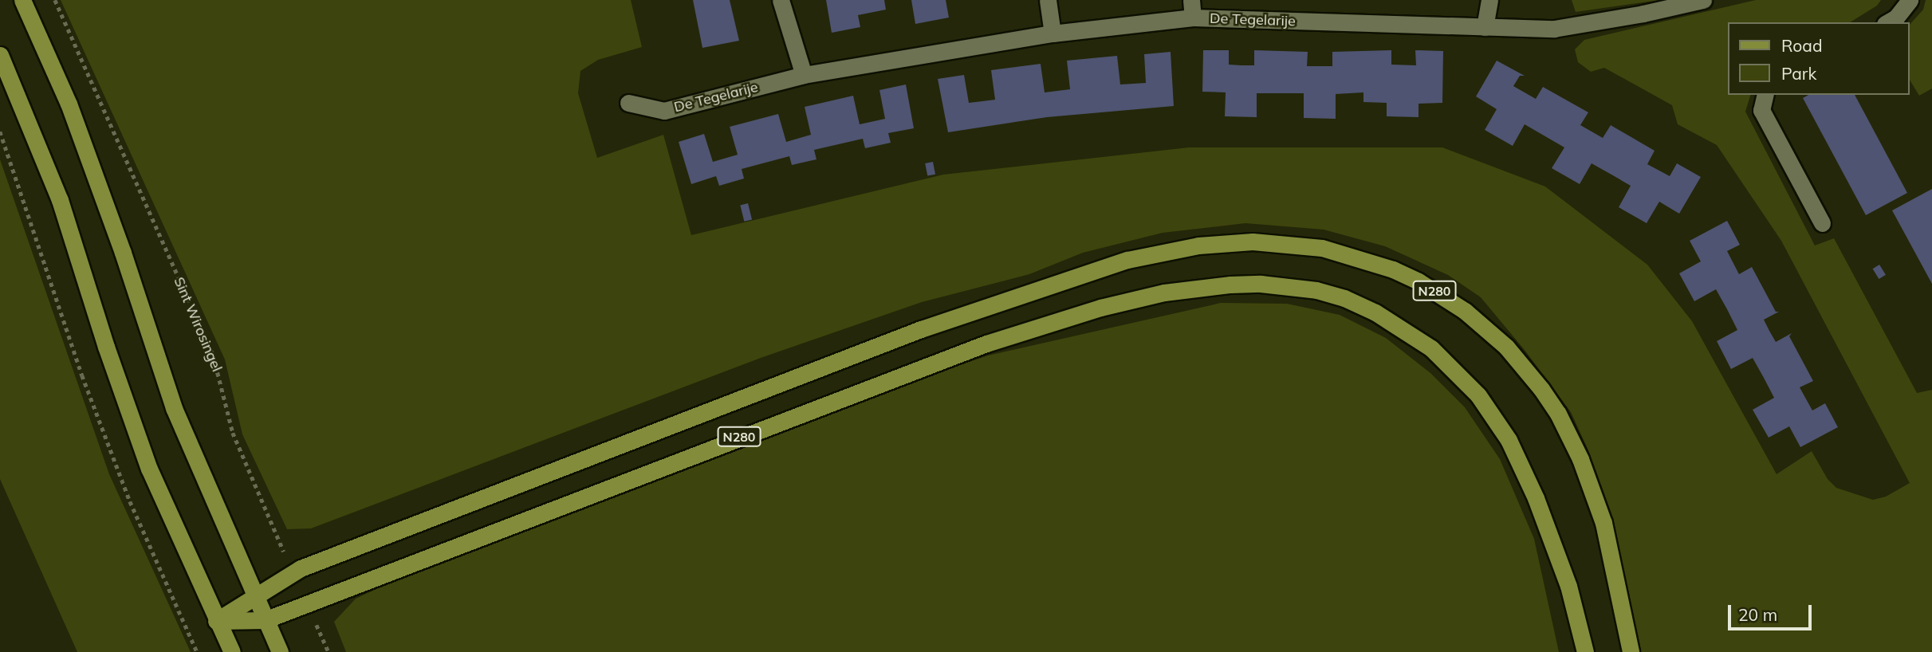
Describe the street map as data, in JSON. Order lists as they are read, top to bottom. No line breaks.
{"streets":{"main road":["N280"],"street":["De Tegelarije"],"path":["Sint Wirosingel"]},"crossings":[["N280","Sint Wirosingel"]],"legend":["Road","Park"],"scale_bar":"20 m"}
